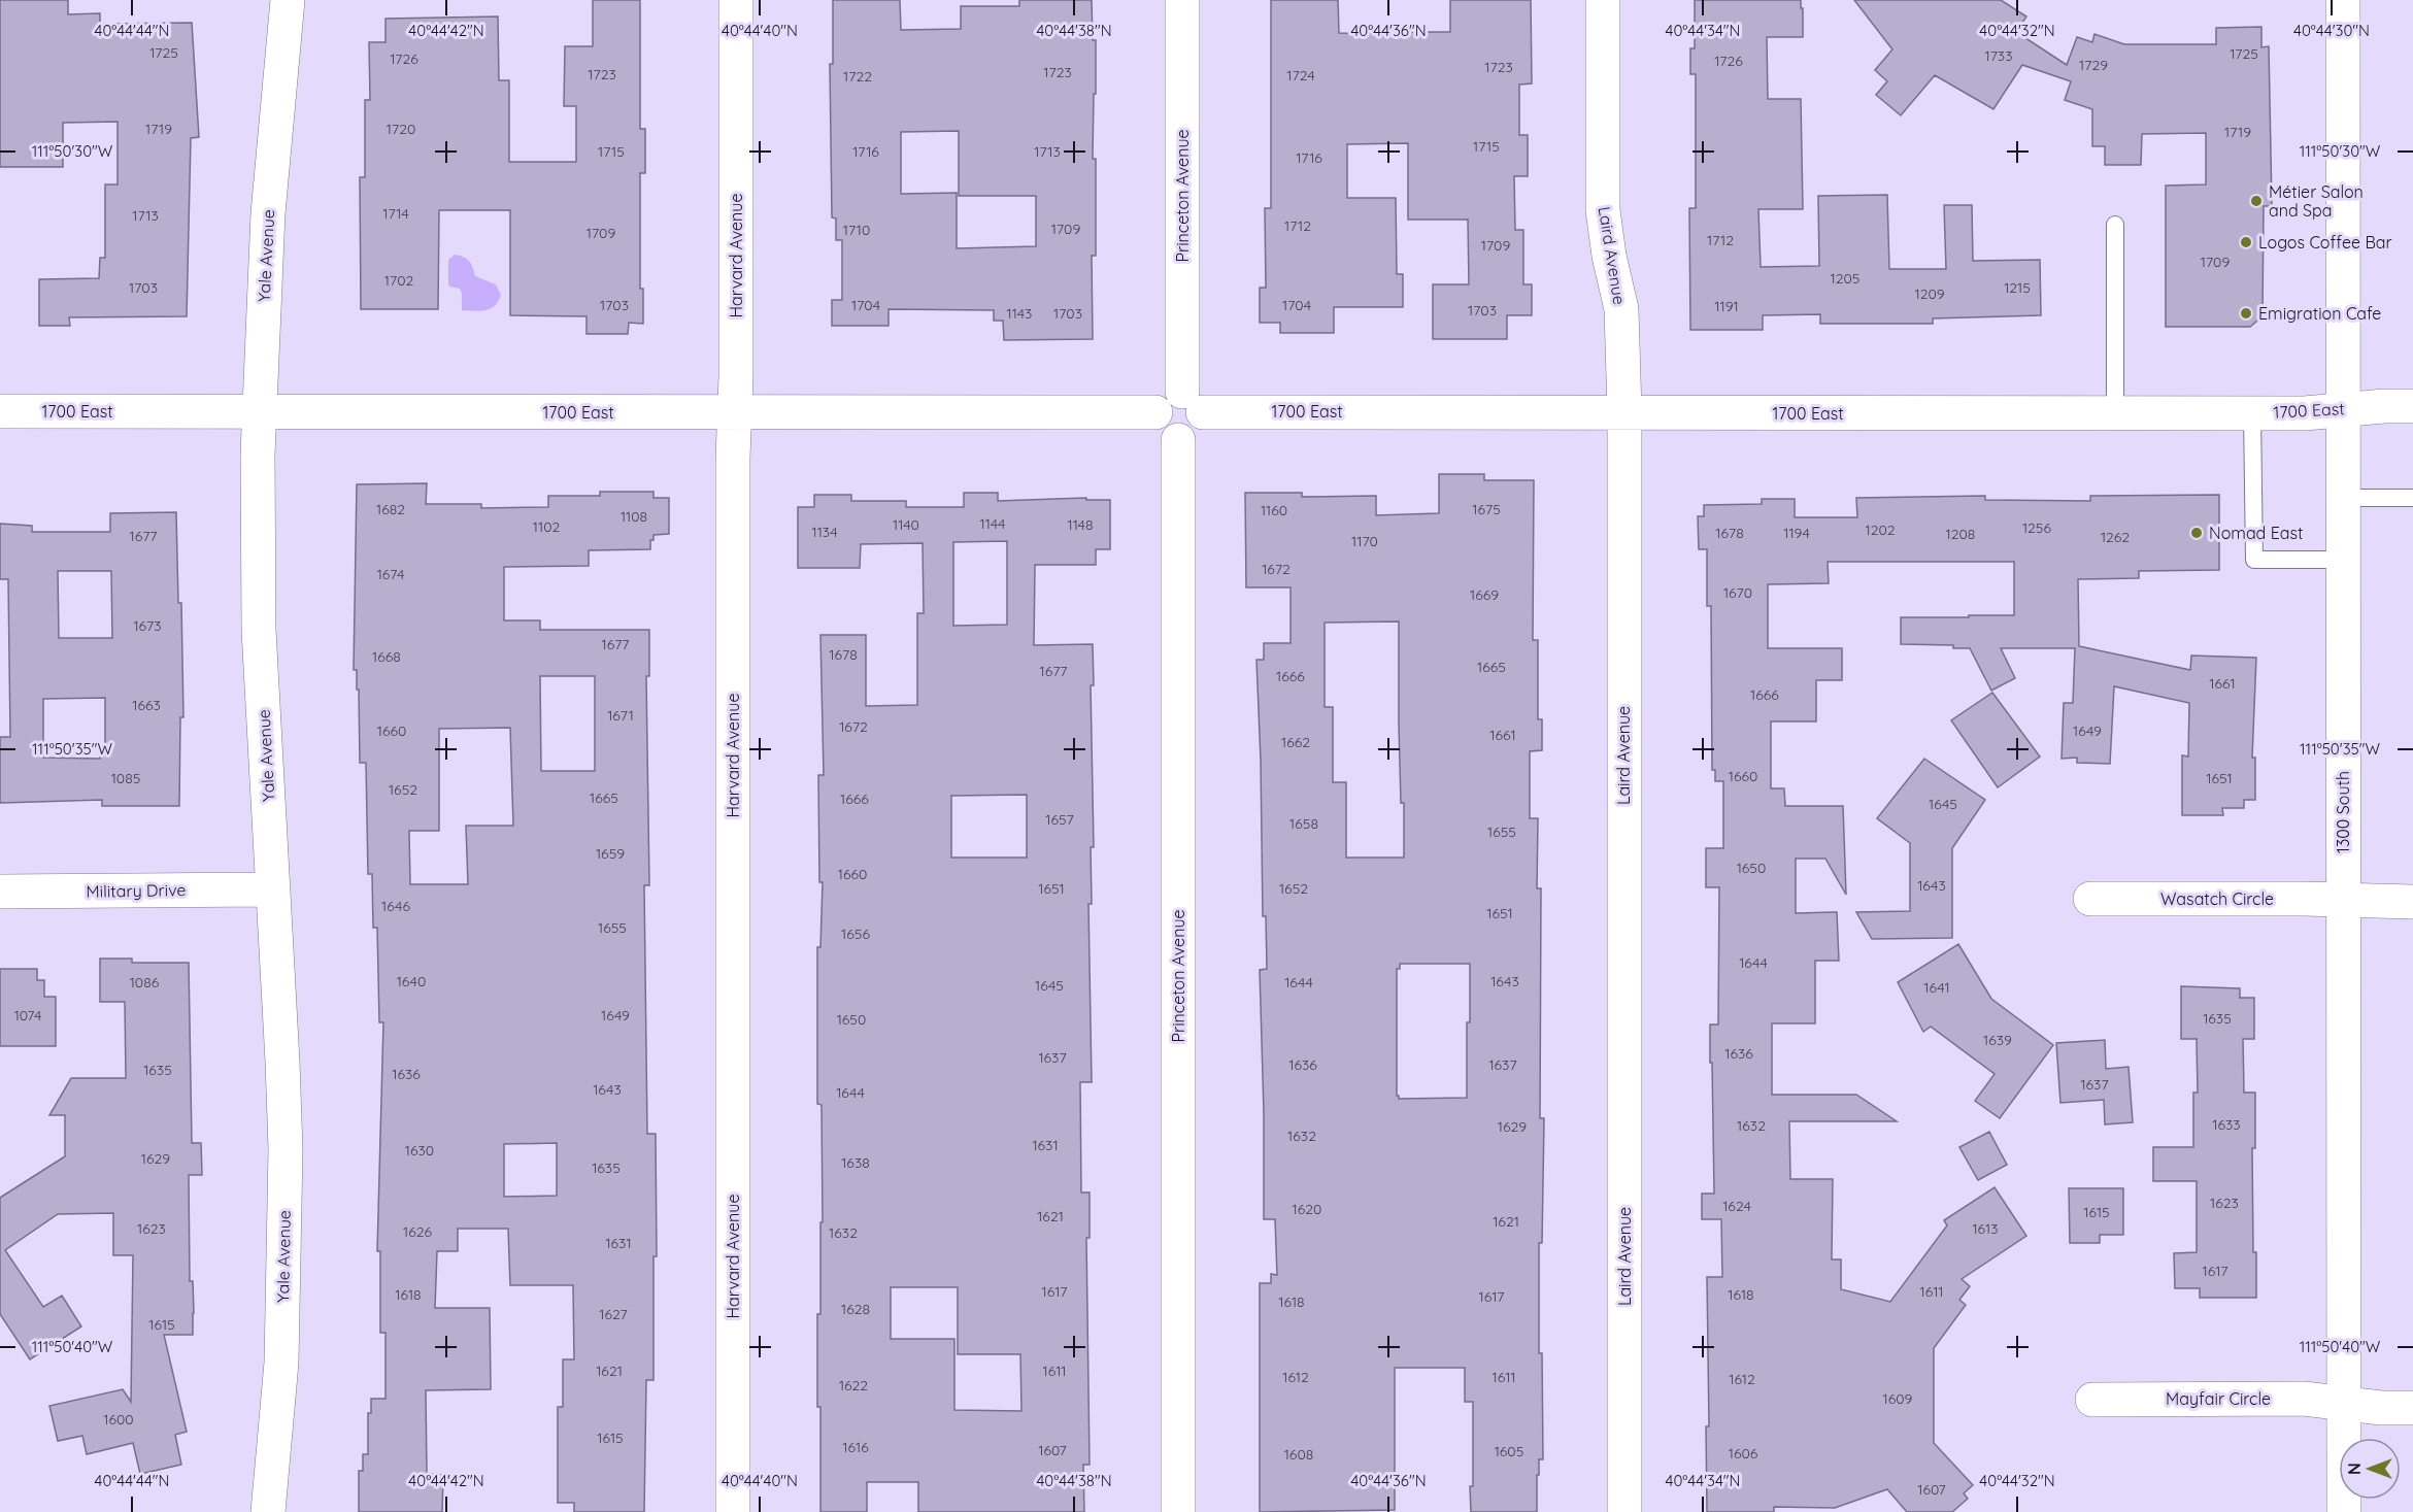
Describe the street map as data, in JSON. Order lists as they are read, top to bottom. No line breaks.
{"streets":{"street":["Princeton Avenue","Yale Avenue","Harvard Avenue","Laird Avenue","1700 East","1300 South","Military Drive","Wasatch Circle","Mayfair Circle"]},"crossings":[["Princeton Avenue","1700 East"],["Yale Avenue","1700 East"],["Yale Avenue","Military Drive"],["Harvard Avenue","1700 East"],["Laird Avenue","1700 East"],["1700 East","1300 South"],["1300 South","Wasatch Circle"],["1300 South","Mayfair Circle"]],"places":["Métier Salon and Spa","Logos Coffee Bar","Emigration Cafe","Nomad East"],"house_numbers":["1725","1725","1733","1726","1726","1729","1723","1723","1723","1724","1722","1719","1720","1719","1715","1715","1716","1713","1716","1714","1713","1712","1709","1710","1709","1712","1709","1709","1205","1702","1703","1215","1209","1703","1704","1704","1191","1703","1143","1703","1682","1675","1160","1108","1144","1140","1148","1102","1256","1202","1134","1678","1194","1208","1677","1262","1170","1672","1674","1670","1669","1673","1677","1678","1668","1665","1677","1666","1661","1666","1663","1671","1672","1660","1649","1661","1662","1660","1085","1651","1652","1665","1666","1645","1657","1658","1655","1659","1650","1660","1643","1651","1652","1646","1651","1655","1656","1644","1640","1643","1086","1644","1645","1641","1074","1649","1635","1650","1639","1636","1637","1636","1637","1635","1636","1637","1643","1644","1633","1632","1629","1632","1631","1630","1629","1638","1635","1623","1624","1620","1615","1621","1621","1623","1613","1626","1632","1631","1617","1617","1611","1618","1618","1617","1618","1628","1627","1615","1621","1611","1612","1611","1612","1622","1609","1600","1615","1616","1607","1605","1606","1608","1607"],"north":"left","coordinates":["40°44'44\"N","40°44'42\"N","40°44'40\"N","40°44'38\"N","40°44'36\"N","40°44'34\"N","40°44'32\"N","40°44'30\"N","111°50'30\"W","111°50'35\"W","111°50'40\"W"]}
